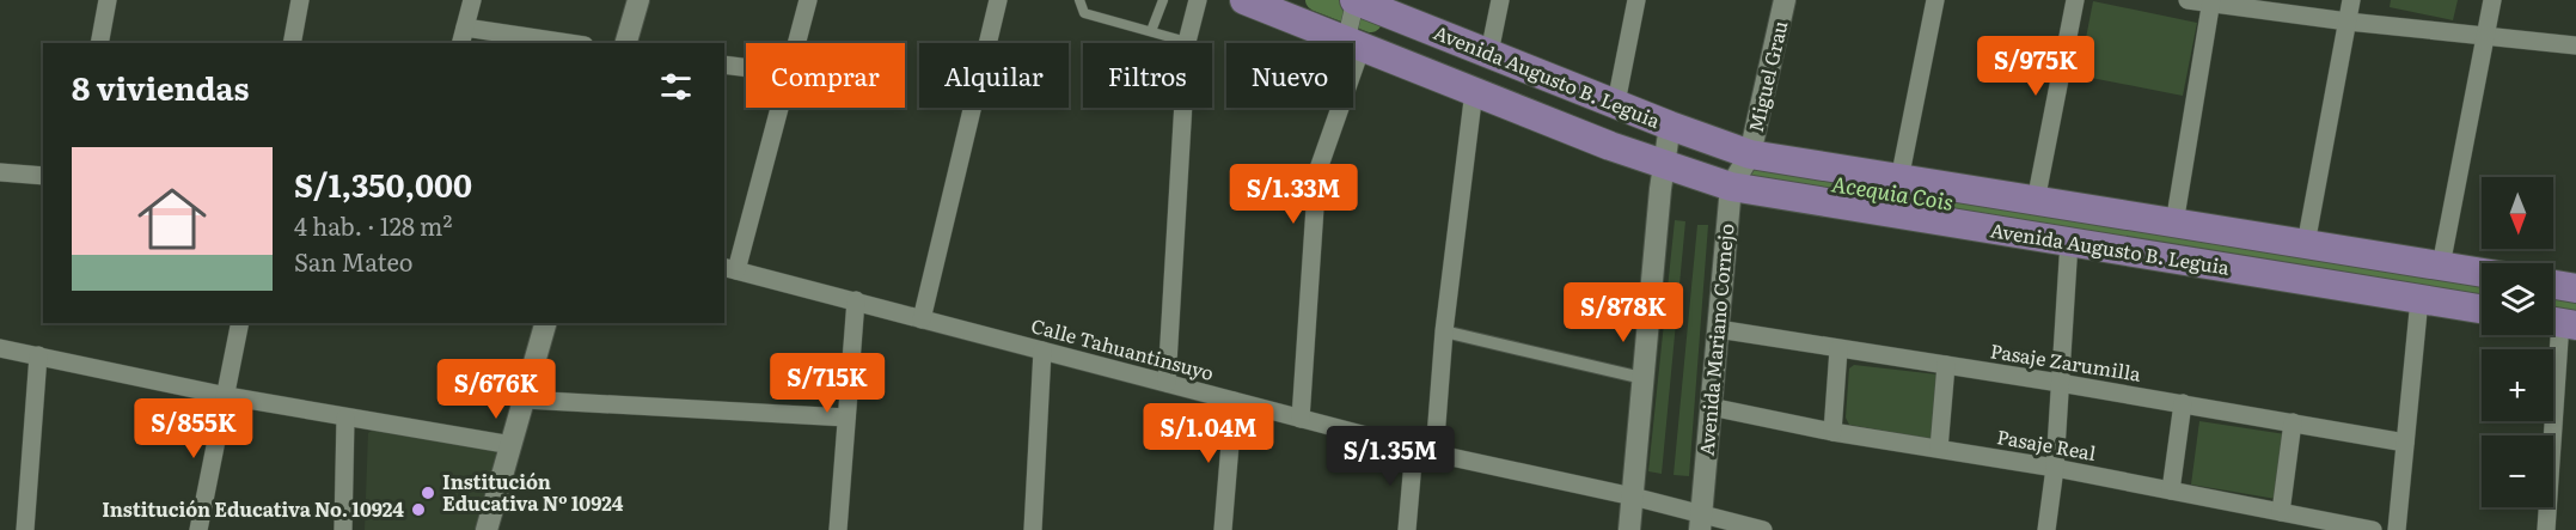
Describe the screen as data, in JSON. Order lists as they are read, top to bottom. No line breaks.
{"streets":{"main road":["Avenida Augusto B. Leguia"],"street":["Miguel Grau","Avenida Mariano Cornejo","Calle Tahuantinsuyo","Pasaje Zarumilla","Pasaje Real"]},"crossings":[["Avenida Augusto B. Leguia","Miguel Grau"],["Avenida Augusto B. Leguia","Avenida Mariano Cornejo"],["Miguel Grau","Avenida Mariano Cornejo"],["Avenida Mariano Cornejo","Calle Tahuantinsuyo"],["Avenida Mariano Cornejo","Pasaje Zarumilla"],["Avenida Mariano Cornejo","Pasaje Real"]],"water":["Acequia Cois"],"places":["Institución Educativa Nº 10924","Institución Educativa No. 10924"],"north":"bottom","page":{"price":["S/975K","S/1.33M","S/878K","S/715K","S/676K","S/855K","S/1.04M","S/1.35M"],"chip":["Comprar","Alquilar","Filtros","Nuevo"],"heading":"8 viviendas","list":[{"name":"S/1,350,000","note":"4 hab. · 128 m² · San Mateo"}],"map_buttons":["+","−"]}}
